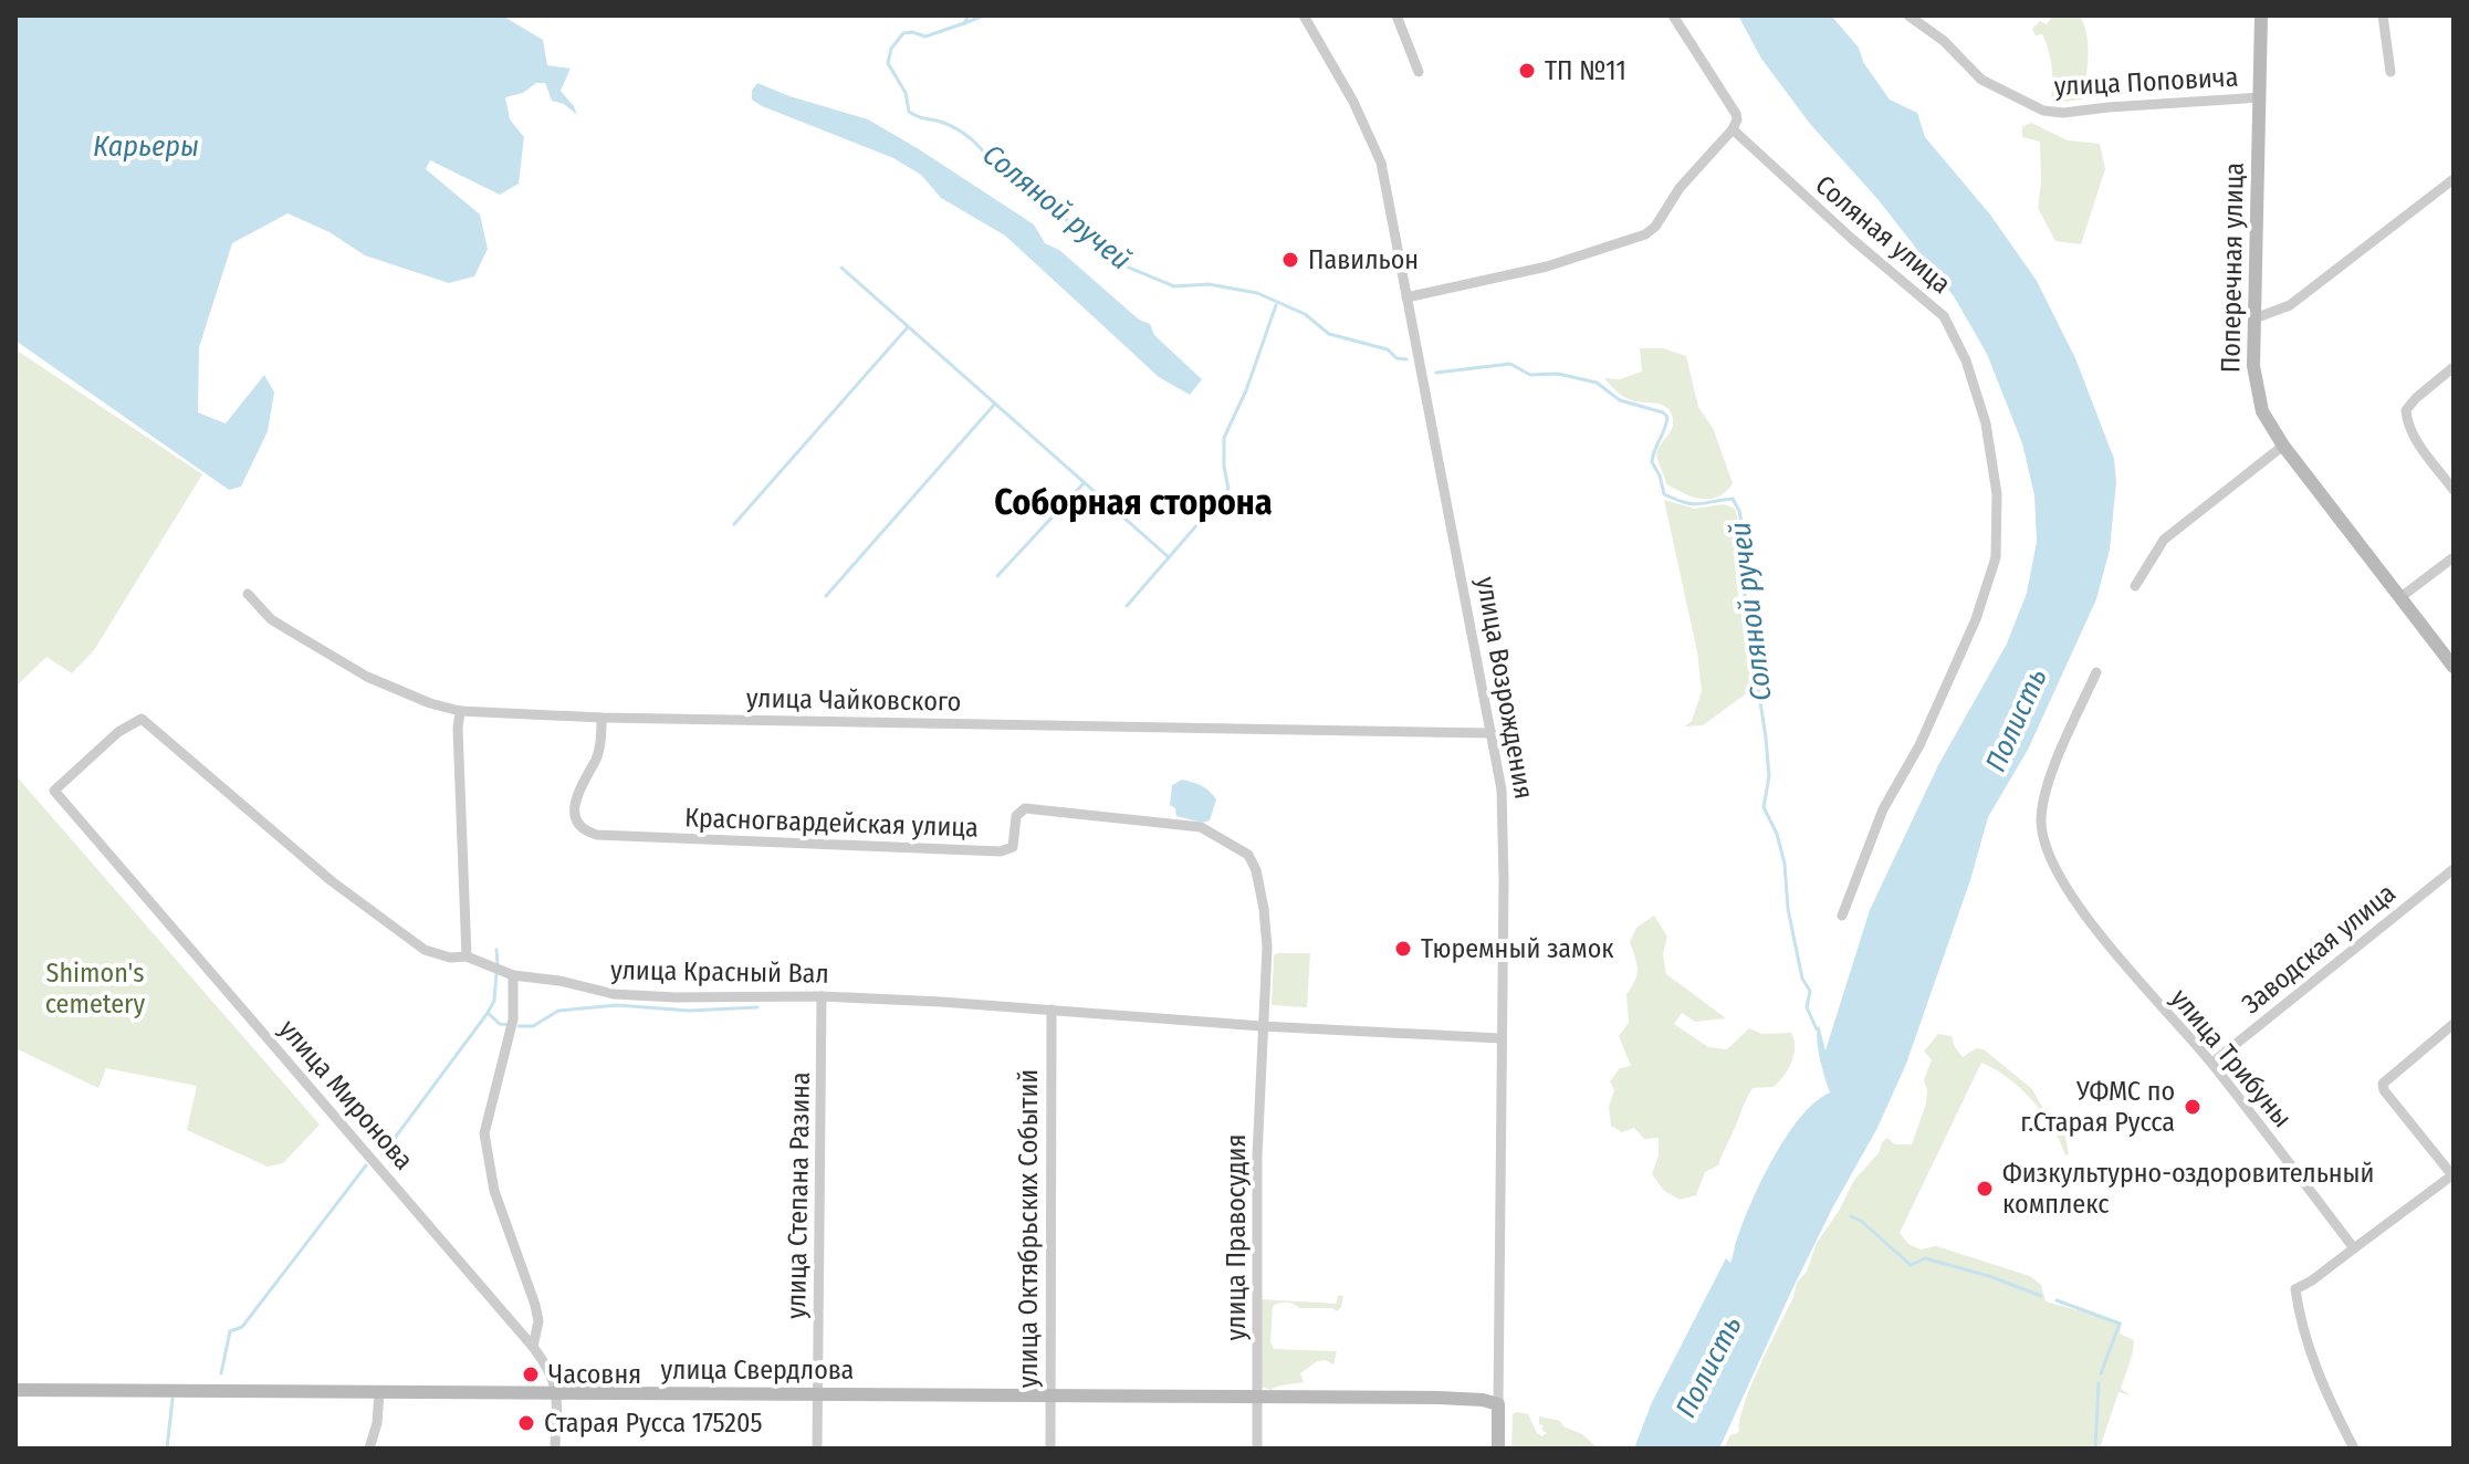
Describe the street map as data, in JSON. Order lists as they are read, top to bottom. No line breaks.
{"streets":{"street":["улица Поповича","Соляная улица","Поперечная улица","улица Возрождения","улица Чайковского","Красногвардейская улица","Заводская улица","улица Красный Вал","улица Трибуны","улица Миронова","улица Степана Разина","улица Октябрьских Событий","улица Правосудия","улица Свердлова"]},"crossings":[["улица Поповича","Поперечная улица"],["улица Возрождения","улица Чайковского"],["улица Возрождения","улица Красный Вал"],["улица Возрождения","улица Свердлова"],["улица Чайковского","Красногвардейская улица"],["Красногвардейская улица","улица Красный Вал"],["Красногвардейская улица","улица Правосудия"],["Заводская улица","улица Трибуны"],["улица Красный Вал","улица Миронова"],["улица Красный Вал","улица Степана Разина"],["улица Красный Вал","улица Октябрьских Событий"],["улица Красный Вал","улица Правосудия"],["улица Миронова","улица Свердлова"],["улица Степана Разина","улица Свердлова"],["улица Октябрьских Событий","улица Свердлова"],["улица Правосудия","улица Свердлова"]],"districts":["Соборная сторона"],"water":["Карьеры","Соляной ручей","Полисть"],"parks":["Shimon's cemetery"],"places":["ТП №11","Павильон","Тюремный замок","УФМС по г.Старая Русса","Физкультурно-оздоровительный комплекс","Часовня","Старая Русса 175205"]}
